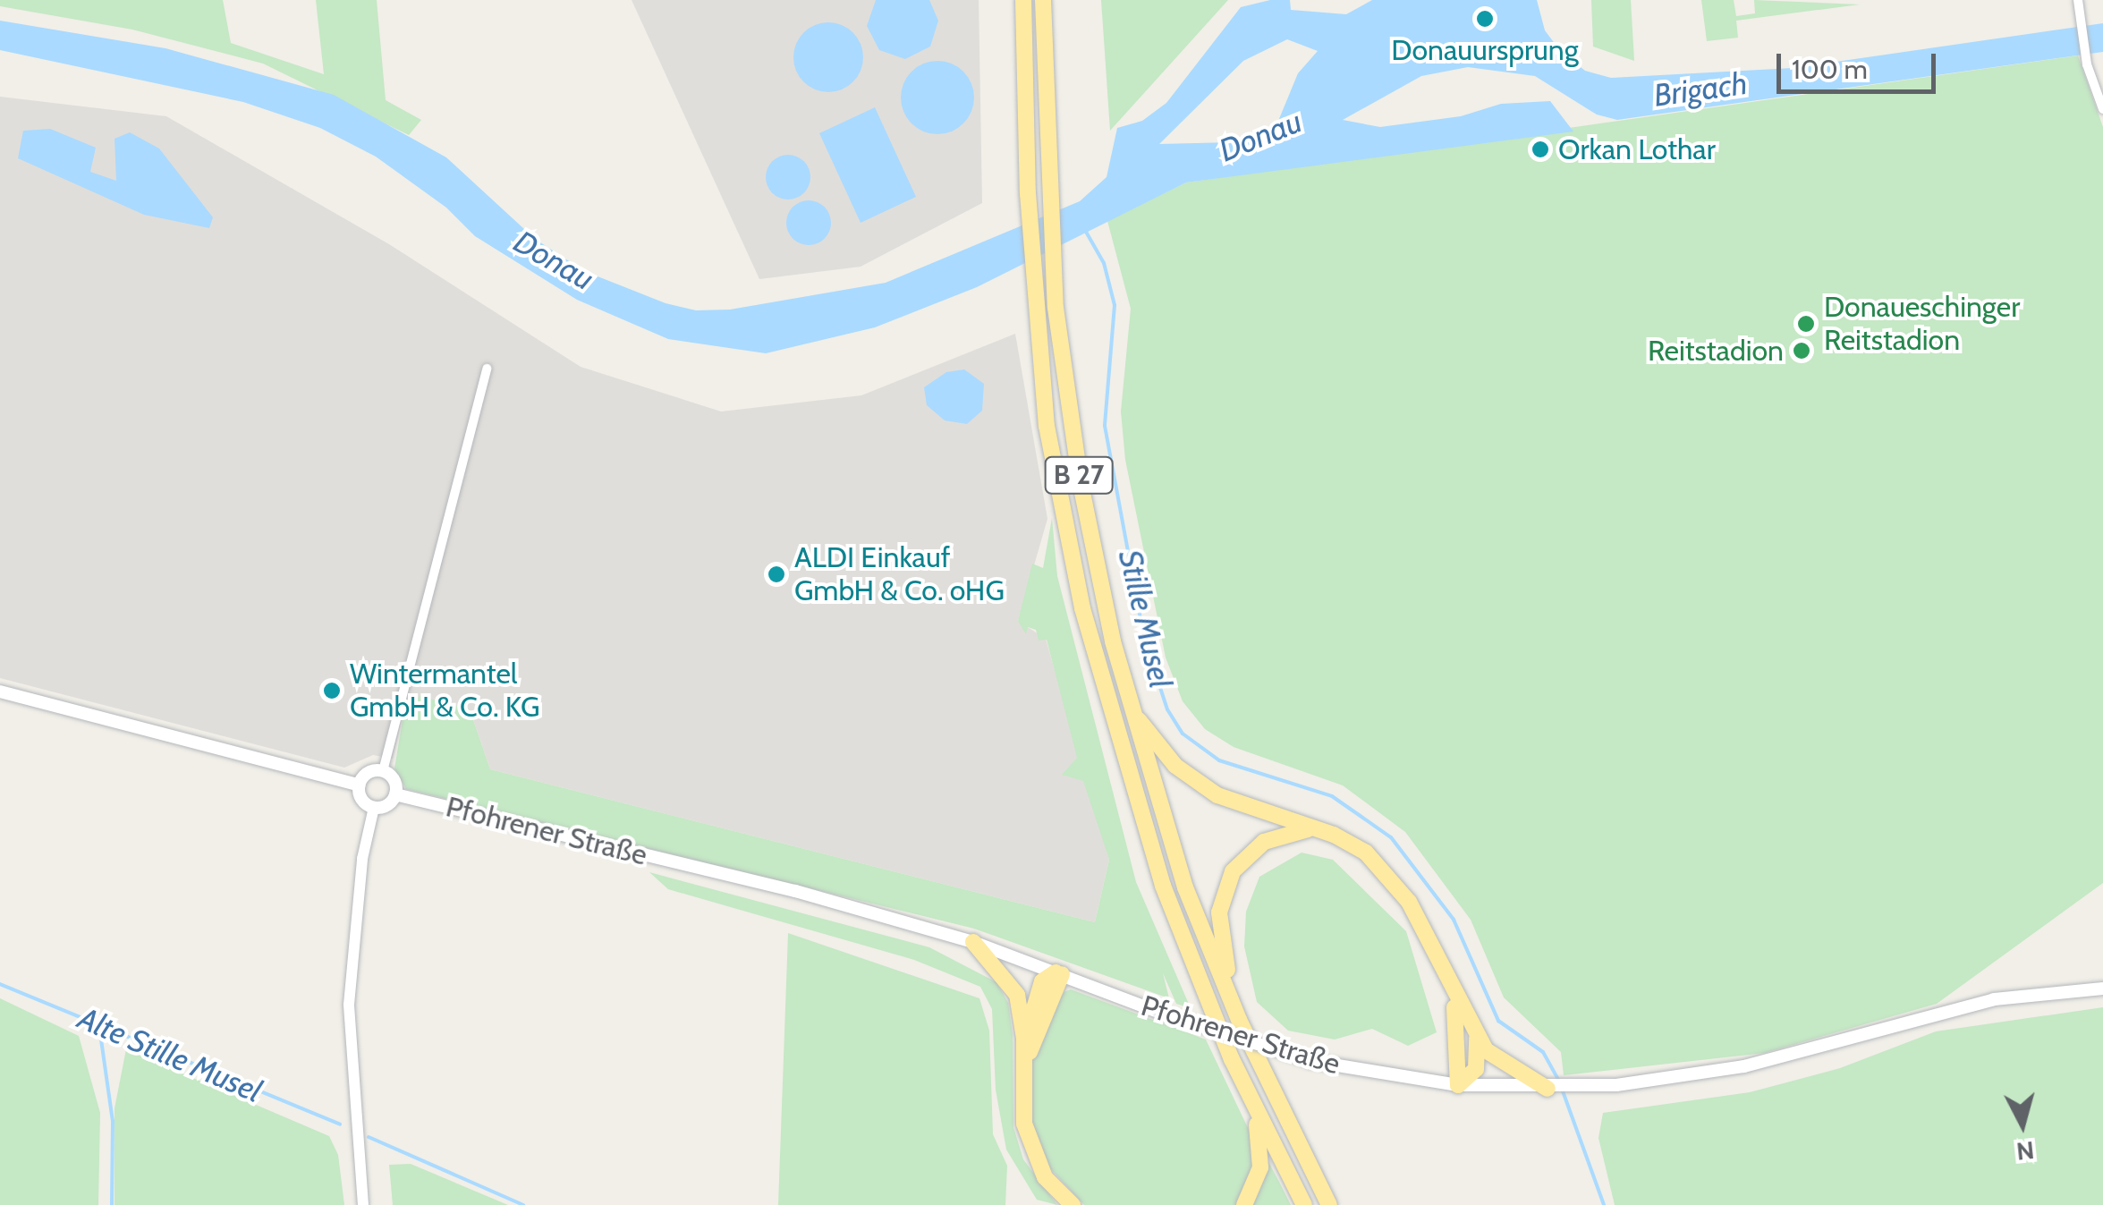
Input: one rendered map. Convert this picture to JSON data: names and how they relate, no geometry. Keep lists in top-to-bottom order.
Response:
{
  "streets": {
    "highway": ["B 27"],
    "main road": ["Pfohrener Straße"]
  },
  "water": [
    "Brigach",
    "Donau",
    "Stille Musel",
    "Alte Stille Musel"
  ],
  "places": [
    "Donauursprung",
    "Orkan Lothar",
    "Donaueschinger Reitstadion",
    "Reitstadion",
    "ALDI Einkauf GmbH & Co. oHG",
    "Wintermantel GmbH & Co. KG"
  ],
  "scale_bar": "100 m",
  "north": "bottom"
}
